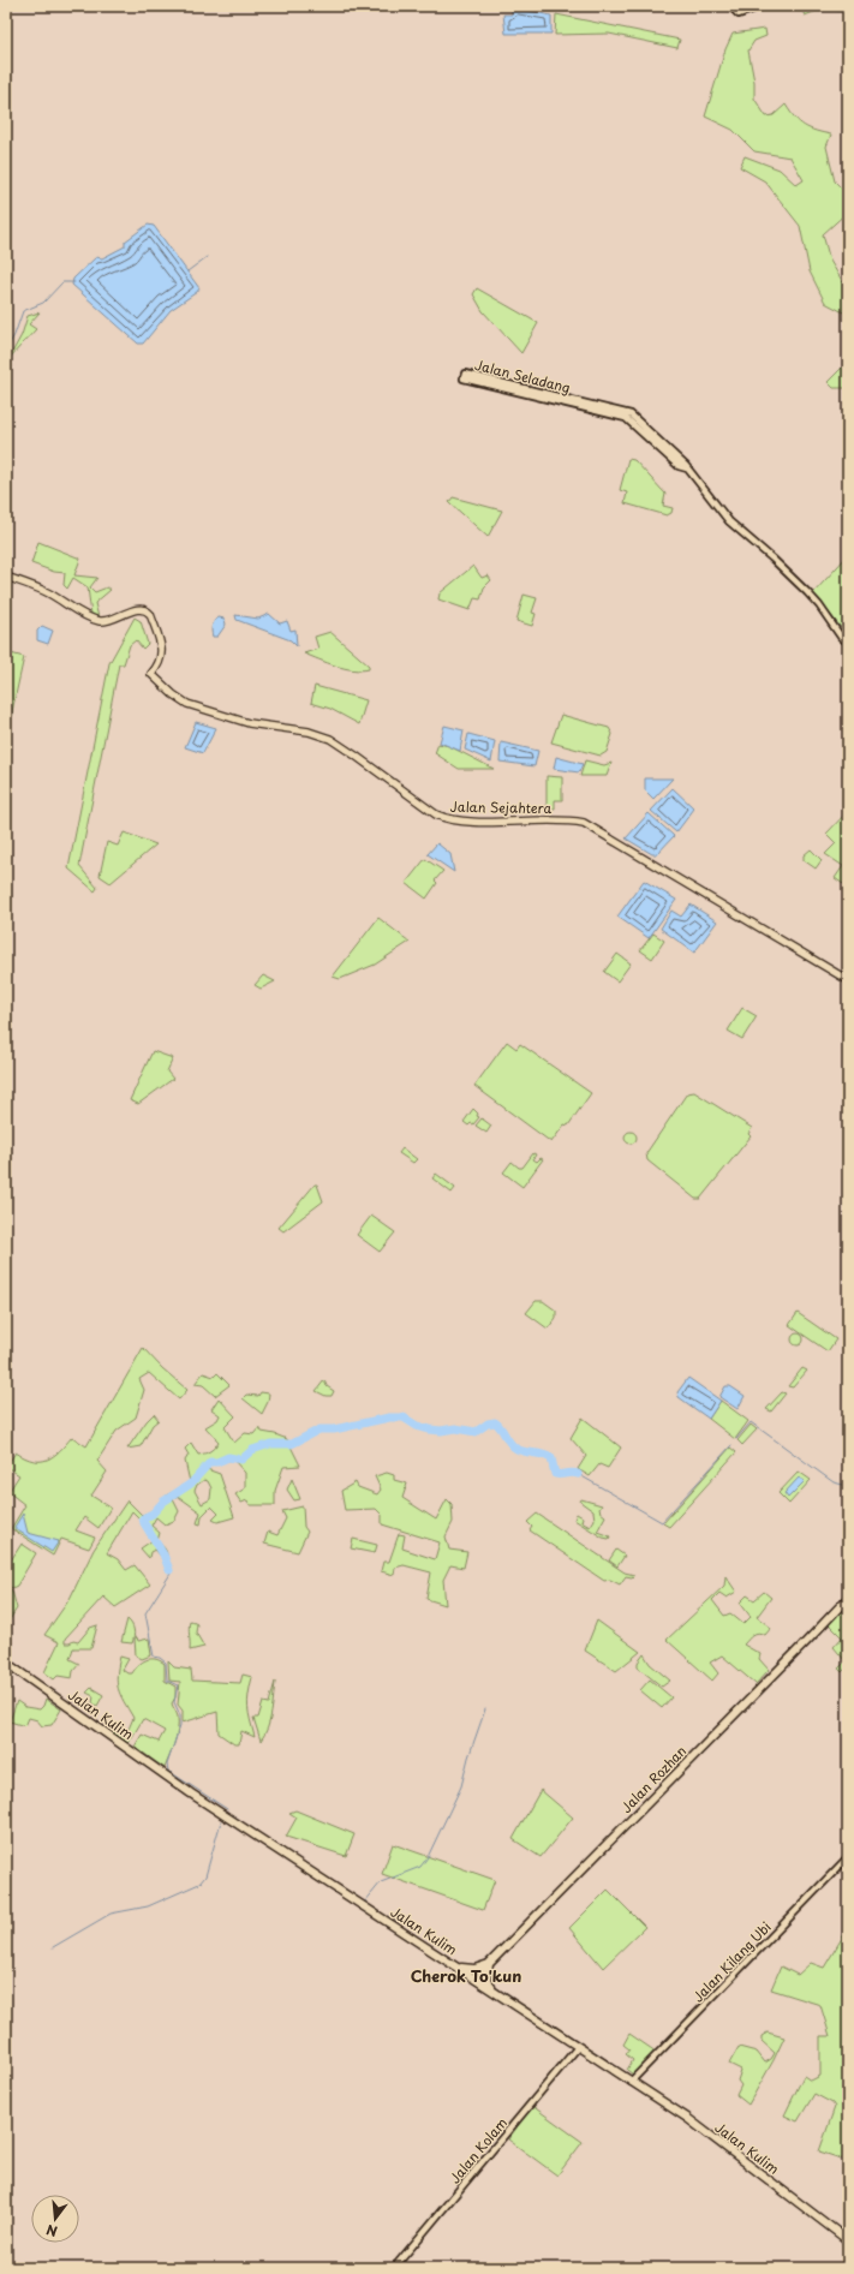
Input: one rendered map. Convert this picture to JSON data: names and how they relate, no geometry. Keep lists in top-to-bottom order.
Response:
{
  "streets": {
    "main road": ["Jalan Sejahtera", "Jalan Kulim", "Jalan Rozhan"],
    "street": ["Jalan Seladang", "Jalan Kilang Ubi", "Jalan Kolam"]
  },
  "crossings": [
    ["Jalan Kulim", "Jalan Rozhan"],
    ["Jalan Kulim", "Jalan Kilang Ubi"],
    ["Jalan Kulim", "Jalan Kolam"]
  ],
  "districts": ["Cherok To'kun"],
  "north": "bottom"
}
